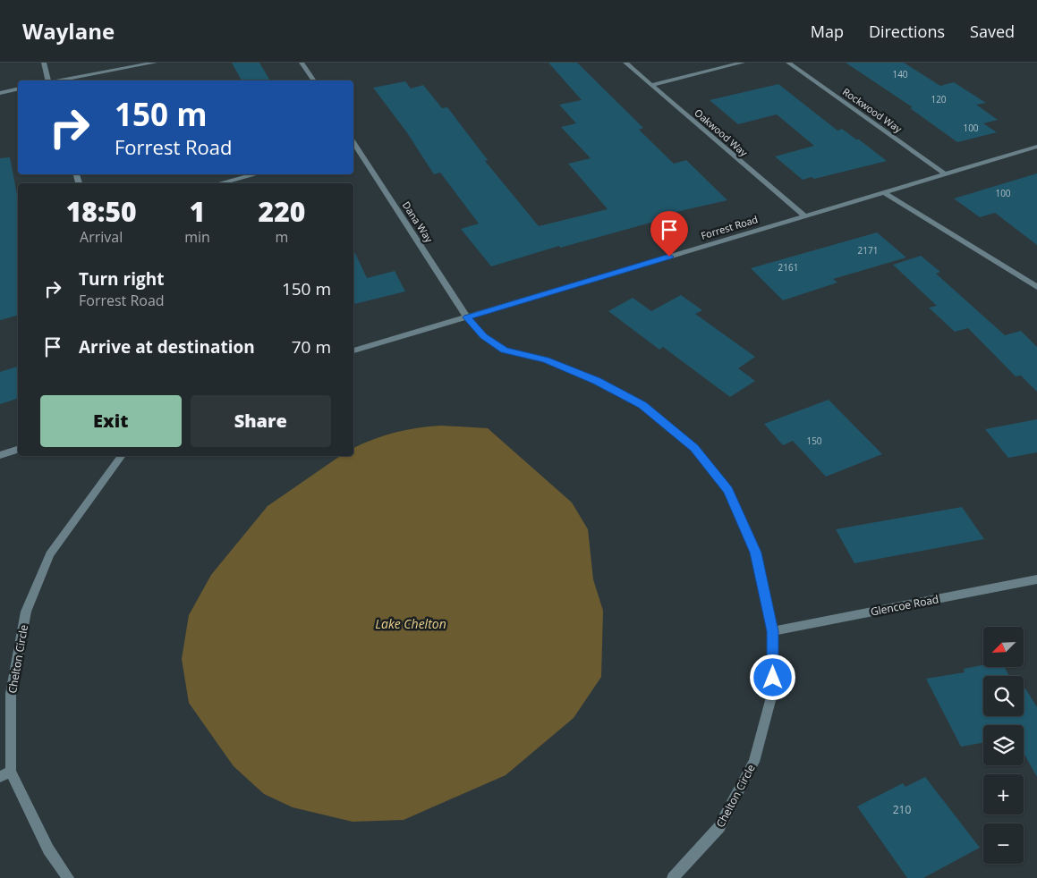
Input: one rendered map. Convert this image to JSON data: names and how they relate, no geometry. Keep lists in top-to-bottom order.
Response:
{
  "streets": {
    "street": [
      "Rockwood Way",
      "Oakwood Way",
      "Dana Way",
      "Forrest Road",
      "Glencoe Road",
      "Chelton Circle"
    ]
  },
  "crossings": [
    ["Rockwood Way", "Forrest Road"],
    ["Oakwood Way", "Forrest Road"],
    ["Dana Way", "Forrest Road"],
    ["Dana Way", "Chelton Circle"],
    ["Forrest Road", "Chelton Circle"],
    ["Glencoe Road", "Chelton Circle"]
  ],
  "water": ["Lake Chelton"],
  "house_numbers": [
    "140",
    "120",
    "100",
    "100",
    "2171",
    "2161",
    "150",
    "210"
  ],
  "north": "bottom left",
  "page": {
    "header": "Waylane",
    "nav": ["Map", "Directions", "Saved"],
    "turn": ["150 m", "Forrest Road"],
    "eta": [
      "18:50",
      "Arrival",
      "1",
      "min",
      "220",
      "m"
    ],
    "list": [
      {
        "name": "Turn right",
        "note": "Forrest Road",
        "value": "150 m"
      },
      {
        "name": "Arrive at destination",
        "value": "70 m"
      }
    ],
    "buttons": ["Exit", "Share"],
    "map_buttons": ["+", "−"]
  }
}
